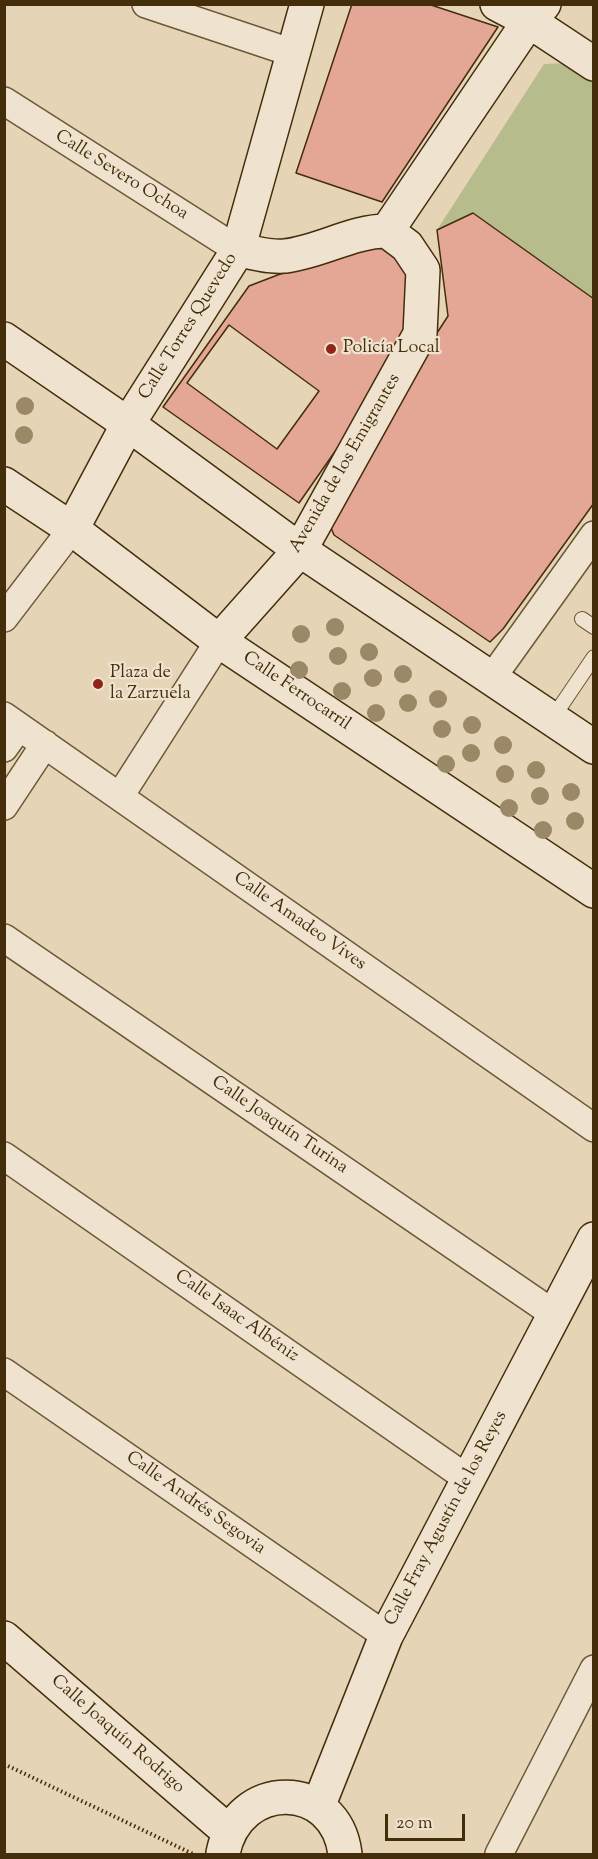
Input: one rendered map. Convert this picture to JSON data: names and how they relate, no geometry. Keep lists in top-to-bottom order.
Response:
{
  "streets": {
    "street": [
      "Calle Severo Ochoa",
      "Calle Torres Quevedo",
      "Avenida de los Emigrantes",
      "Calle Ferrocarril",
      "Calle Amadeo Vives",
      "Calle Joaquín Turina",
      "Calle Isaac Albéniz",
      "Calle Andrés Segovia",
      "Calle Fray Agustín de los Reyes",
      "Calle Joaquín Rodrigo"
    ]
  },
  "crossings": [
    ["Calle Severo Ochoa", "Calle Torres Quevedo"],
    ["Calle Torres Quevedo", "Calle Ferrocarril"],
    ["Avenida de los Emigrantes", "Calle Ferrocarril"],
    ["Calle Joaquín Turina", "Calle Fray Agustín de los Reyes"],
    ["Calle Isaac Albéniz", "Calle Fray Agustín de los Reyes"],
    ["Calle Andrés Segovia", "Calle Fray Agustín de los Reyes"]
  ],
  "places": ["Policía Local", "Plaza de la Zarzuela"],
  "scale_bar": "20 m"
}
